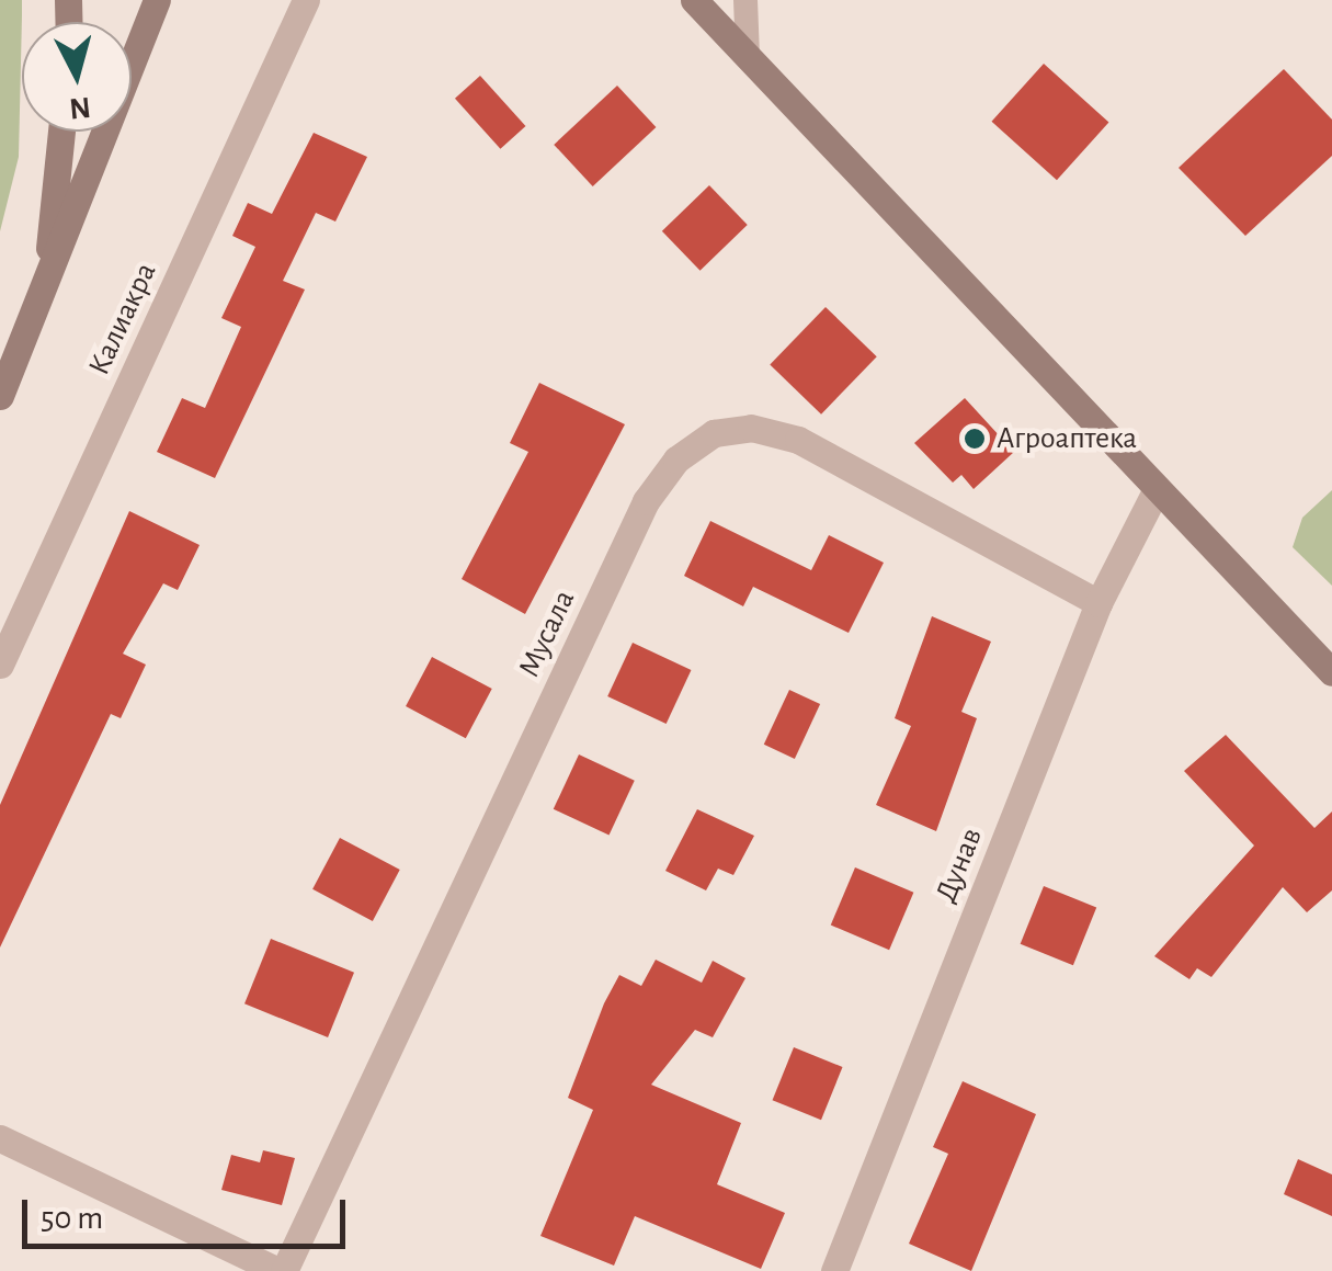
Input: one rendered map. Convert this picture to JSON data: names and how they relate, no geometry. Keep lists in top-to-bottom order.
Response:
{
  "streets": {
    "street": ["Калиакра", "Мусала", "Дунав"]
  },
  "crossings": [
    ["Мусала", "Дунав"]
  ],
  "places": ["Агроаптека"],
  "scale_bar": "50 m",
  "north": "bottom"
}
